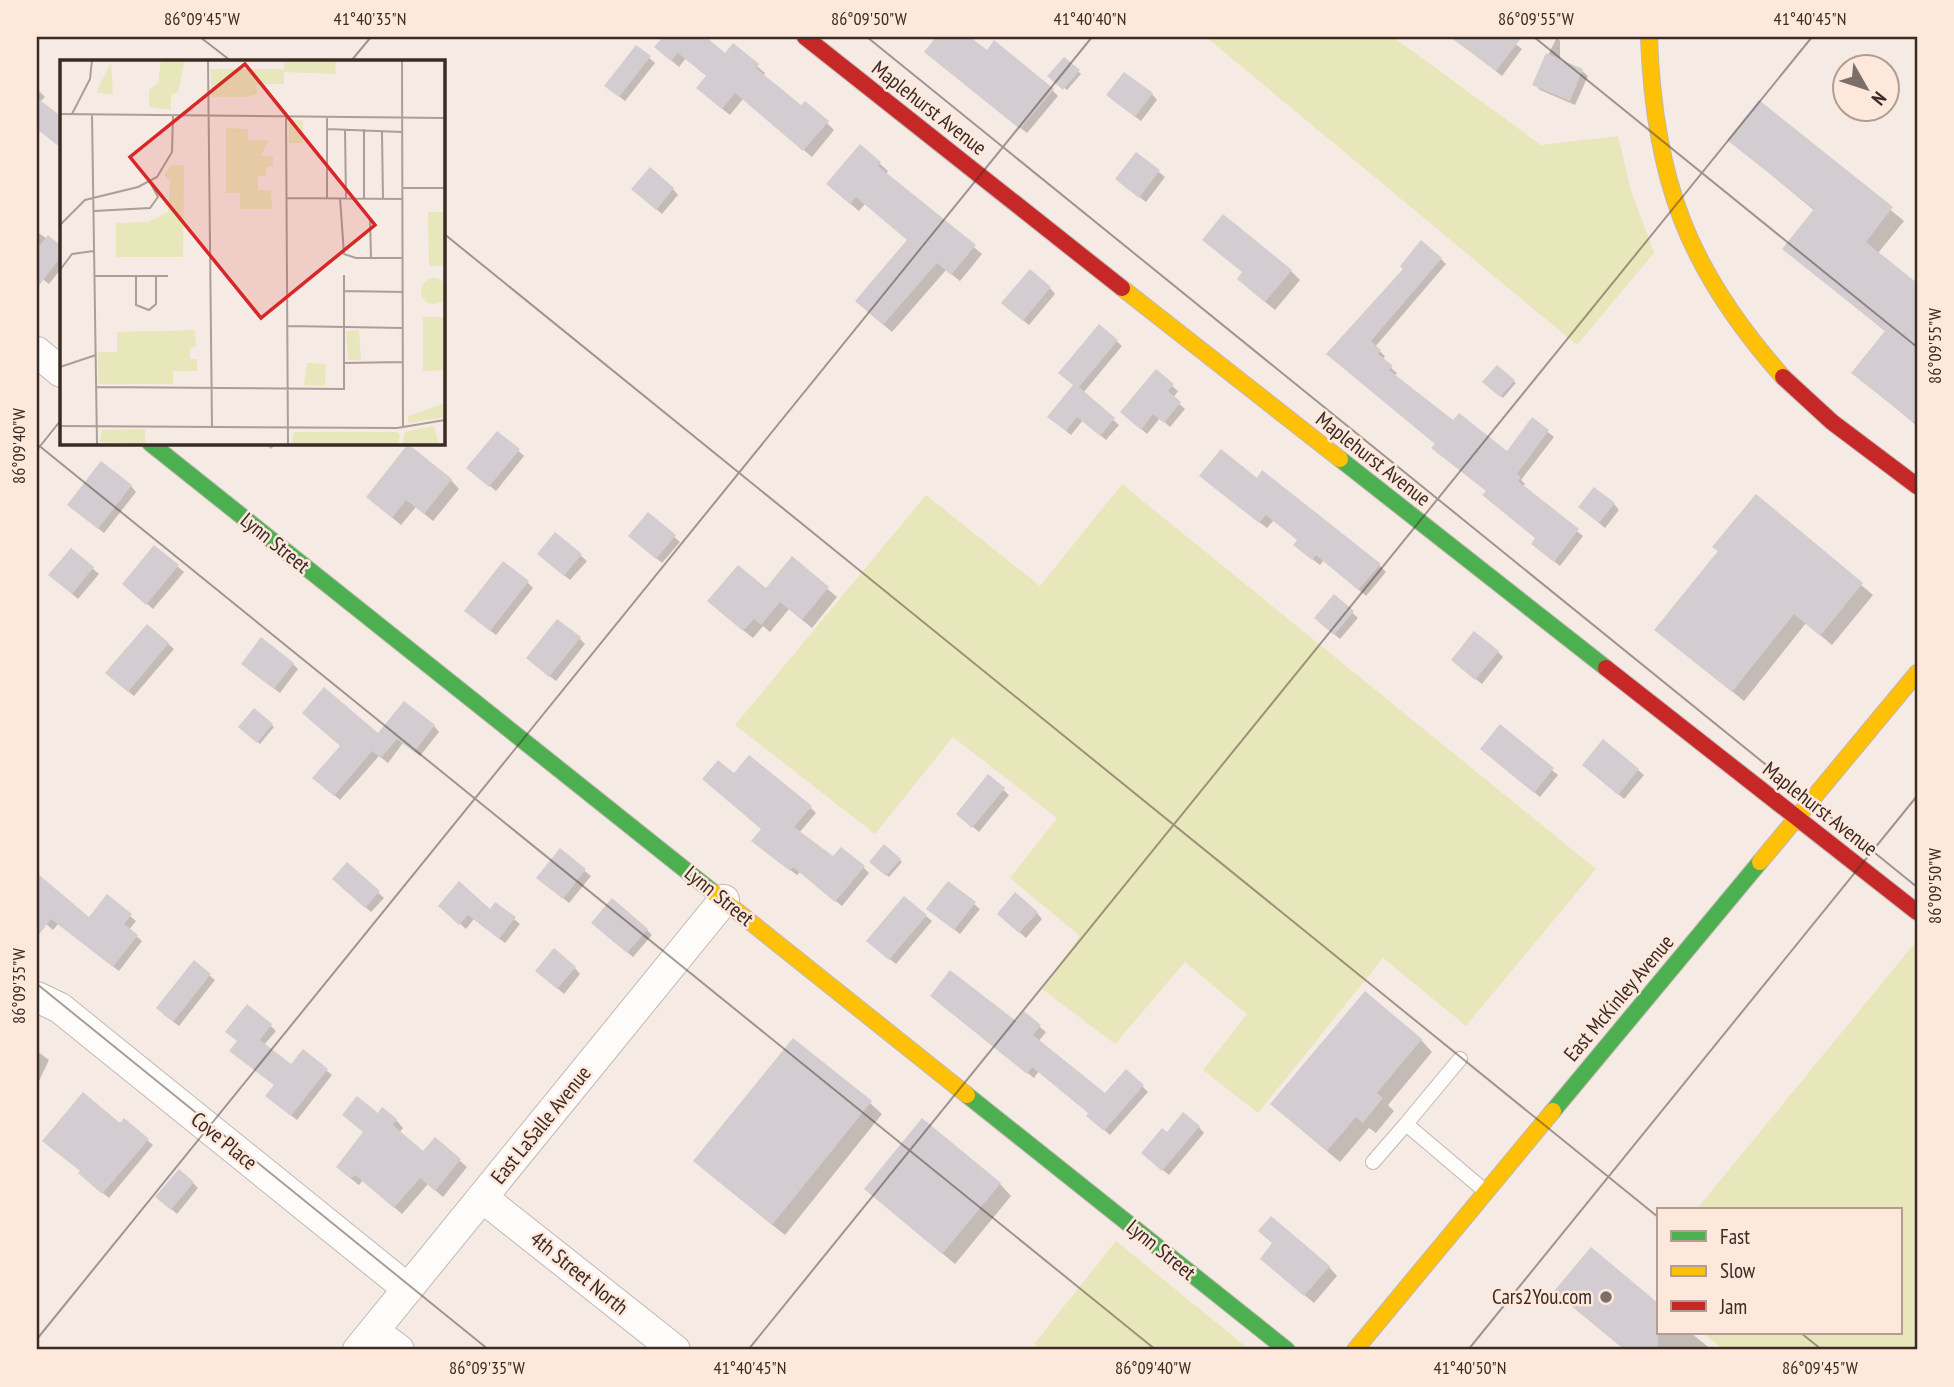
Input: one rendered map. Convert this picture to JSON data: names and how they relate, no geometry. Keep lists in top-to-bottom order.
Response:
{
  "streets": {
    "street": [
      "Maplehurst Avenue",
      "Lynn Street",
      "East McKinley Avenue",
      "East LaSalle Avenue",
      "Cove Place",
      "4th Street North"
    ]
  },
  "crossings": [
    ["Maplehurst Avenue", "East McKinley Avenue"],
    ["Lynn Street", "East LaSalle Avenue"],
    ["East LaSalle Avenue", "Cove Place"],
    ["East LaSalle Avenue", "4th Street North"]
  ],
  "places": ["Cars2You.com"],
  "legend": ["Fast", "Slow", "Jam"],
  "north": "bottom right",
  "coordinates": [
    "86°09'45\"W",
    "41°40'35\"N",
    "86°09'50\"W",
    "41°40'40\"N",
    "86°09'55\"W",
    "41°40'45\"N",
    "86°09'40\"W",
    "86°09'35\"W",
    "41°40'50\"N"
  ]
}
